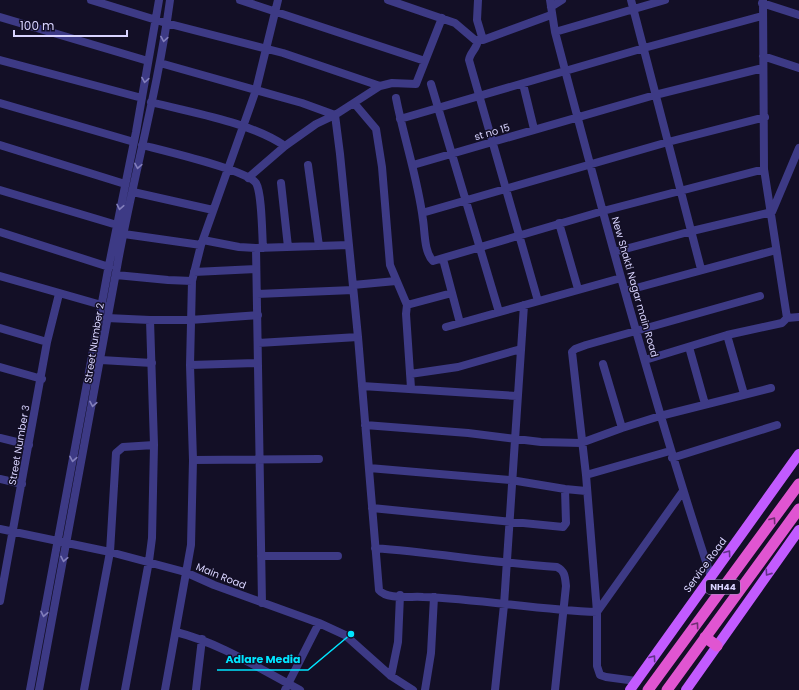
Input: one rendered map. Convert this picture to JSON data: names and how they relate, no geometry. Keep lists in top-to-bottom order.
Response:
{
  "streets": {
    "highway": ["NH44"],
    "main road": ["Service Road"],
    "street": [
      "st no 15",
      "New Shakti Nagar main Road",
      "Street Number 2",
      "Street Number 3",
      "Main Road"
    ]
  },
  "crossings": [
    ["st no 15", "New Shakti Nagar main Road"],
    ["New Shakti Nagar main Road", "Service Road"],
    ["Street Number 2", "Main Road"],
    ["Street Number 3", "Main Road"]
  ],
  "places": ["Adlare Media"],
  "scale_bar": "100 m"
}
